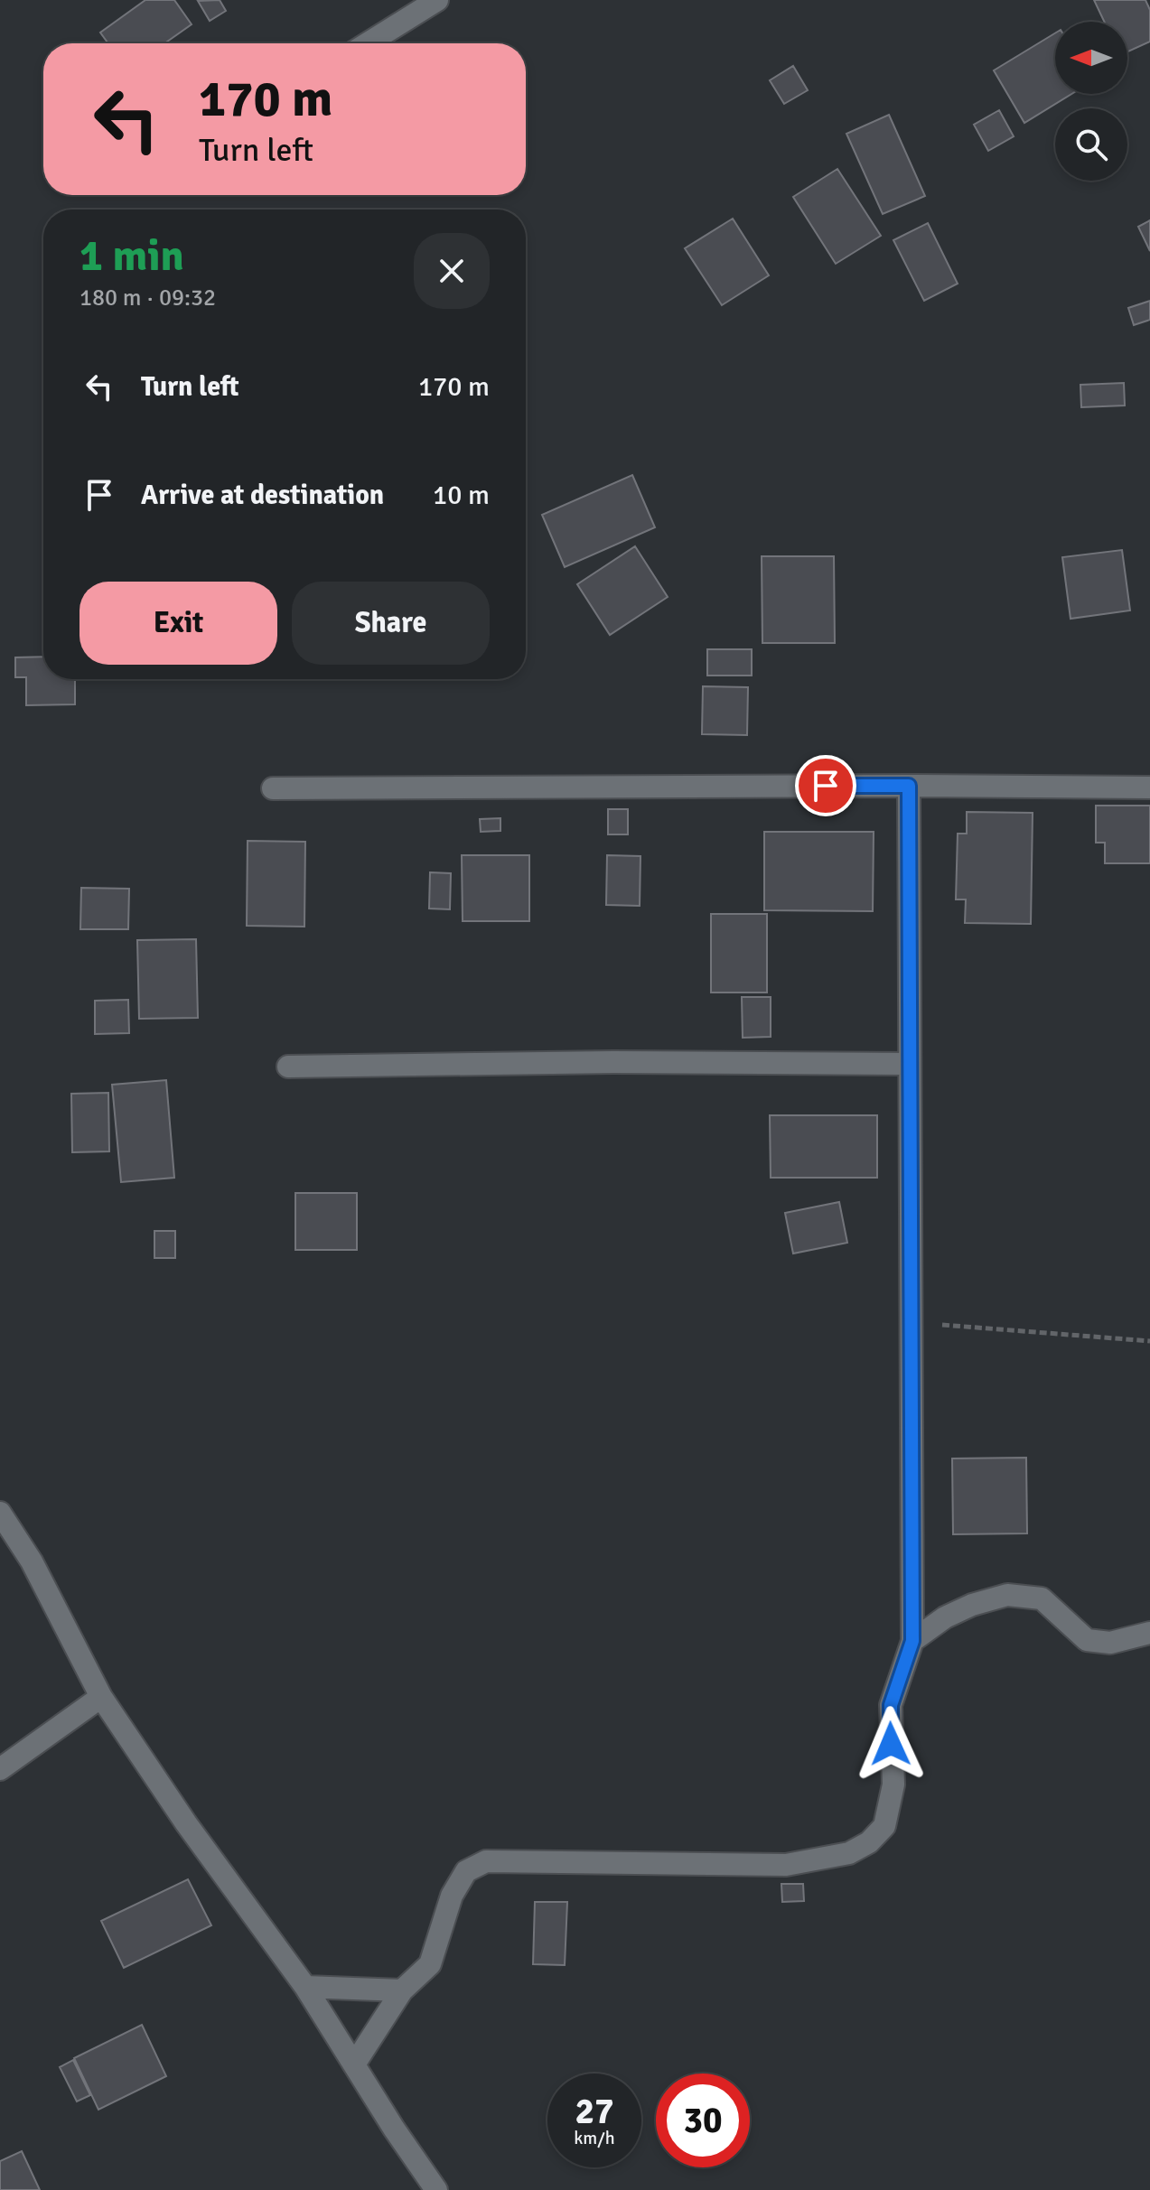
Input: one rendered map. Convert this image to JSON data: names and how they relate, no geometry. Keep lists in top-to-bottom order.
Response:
{
  "north": "left",
  "page": {
    "turn": ["170 m", "Turn left"],
    "heading": ["1 min", "180 m · 09:32"],
    "list": [
      {
        "name": "Turn left",
        "value": "170 m"
      },
      {
        "name": "Arrive at destination",
        "value": "10 m"
      }
    ],
    "buttons": ["Exit", "Share"],
    "speed": "27 km/h",
    "limit": "30"
  }
}
